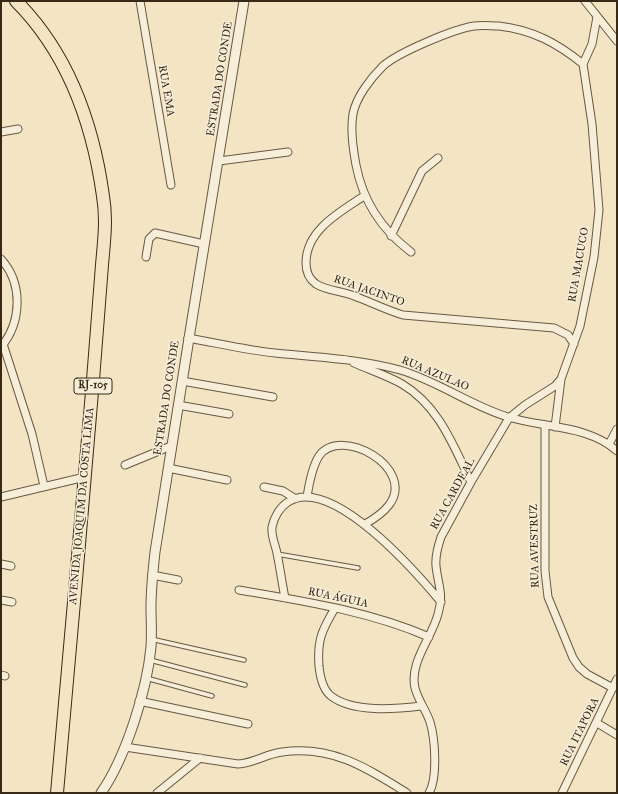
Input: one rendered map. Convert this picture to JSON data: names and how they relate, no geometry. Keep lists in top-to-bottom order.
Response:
{
  "streets": {
    "main road": ["RJ-105", "AVENIDA JOAQUIM DA COSTA LIMA"],
    "street": [
      "ESTRADA DO CONDE",
      "RUA EMA",
      "RUA MACUCO",
      "RUA JACINTO",
      "RUA AZULAO",
      "RUA CARDEAL",
      "RUA AVESTRUZ",
      "RUA ÁGUIA",
      "RUA ITAPORA"
    ]
  },
  "crossings": [
    ["ESTRADA DO CONDE", "RUA AZULAO"],
    ["RUA MACUCO", "RUA JACINTO"],
    ["RUA MACUCO", "RUA AZULAO"],
    ["RUA MACUCO", "RUA CARDEAL"],
    ["RUA AZULAO", "RUA CARDEAL"],
    ["RUA AZULAO", "RUA AVESTRUZ"],
    ["RUA CARDEAL", "RUA ÁGUIA"],
    ["RUA AVESTRUZ", "RUA ITAPORA"]
  ]
}
